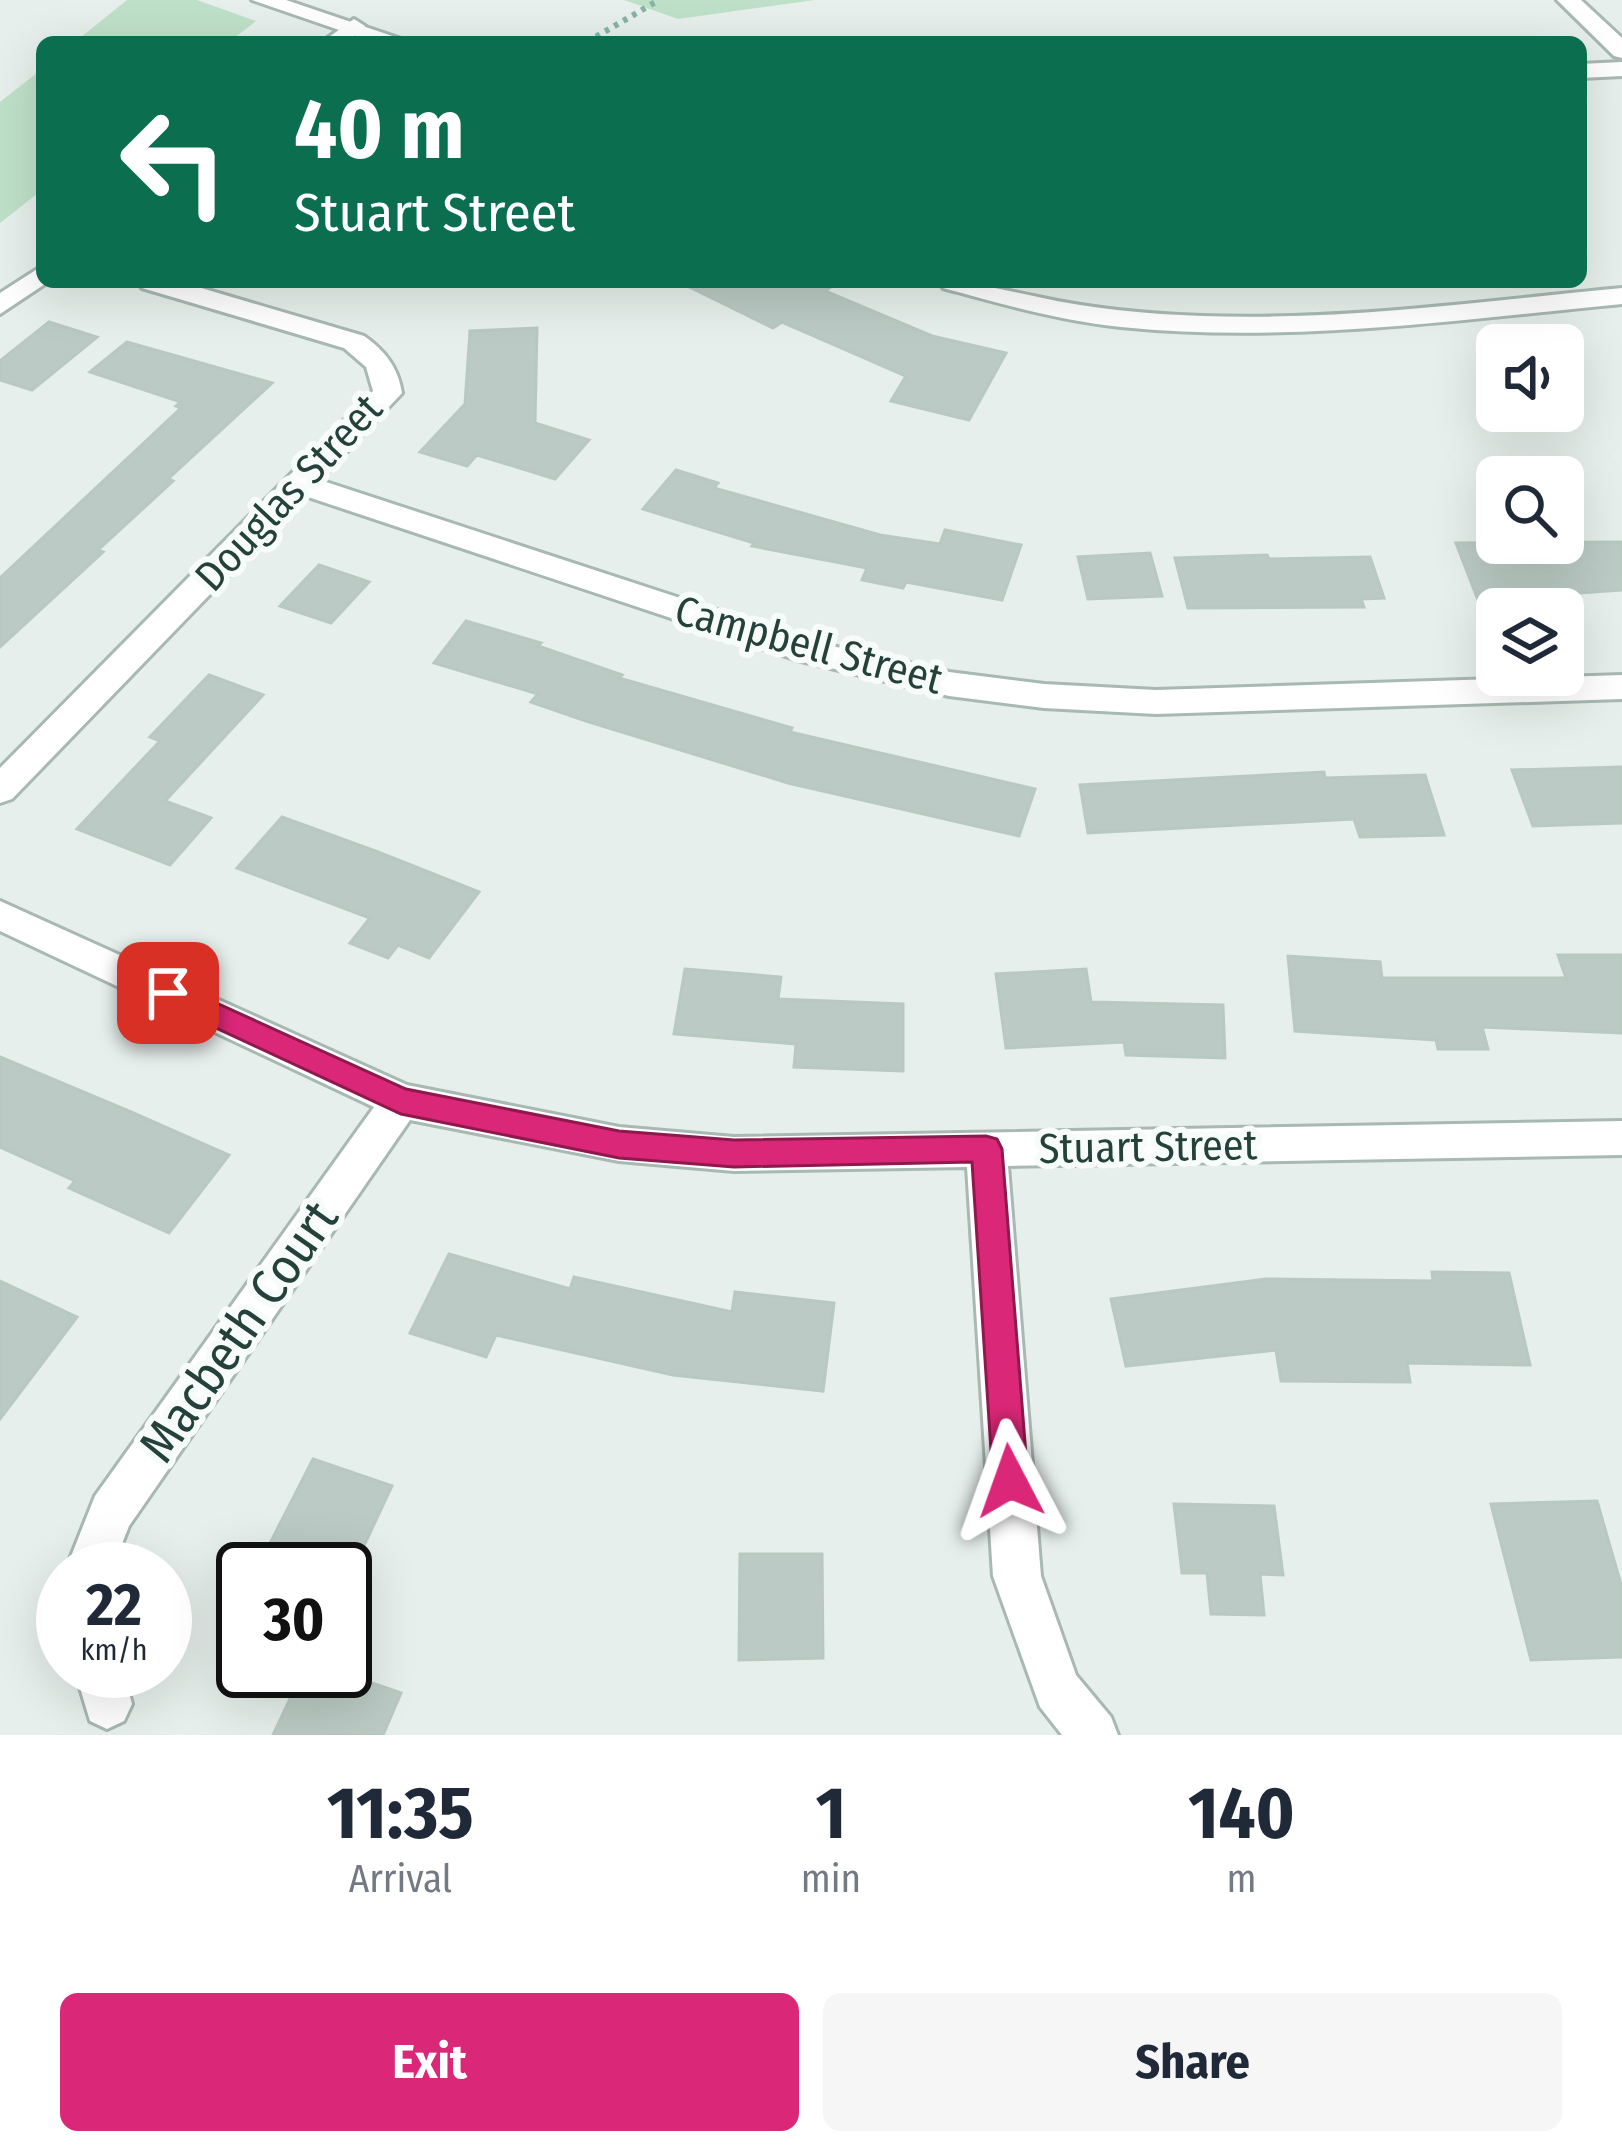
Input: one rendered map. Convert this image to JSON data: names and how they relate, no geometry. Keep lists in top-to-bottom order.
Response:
{
  "streets": {
    "street": [
      "Douglas Street",
      "Campbell Street",
      "Stuart Street",
      "Macbeth Court"
    ]
  },
  "crossings": [
    ["Douglas Street", "Campbell Street"],
    ["Stuart Street", "Macbeth Court"]
  ],
  "page": {
    "turn": ["40 m", "Stuart Street"],
    "speed": "22 km/h",
    "limit": "30",
    "eta": [
      "11:35",
      "Arrival",
      "1",
      "min",
      "140",
      "m"
    ],
    "buttons": ["Exit", "Share"]
  }
}
